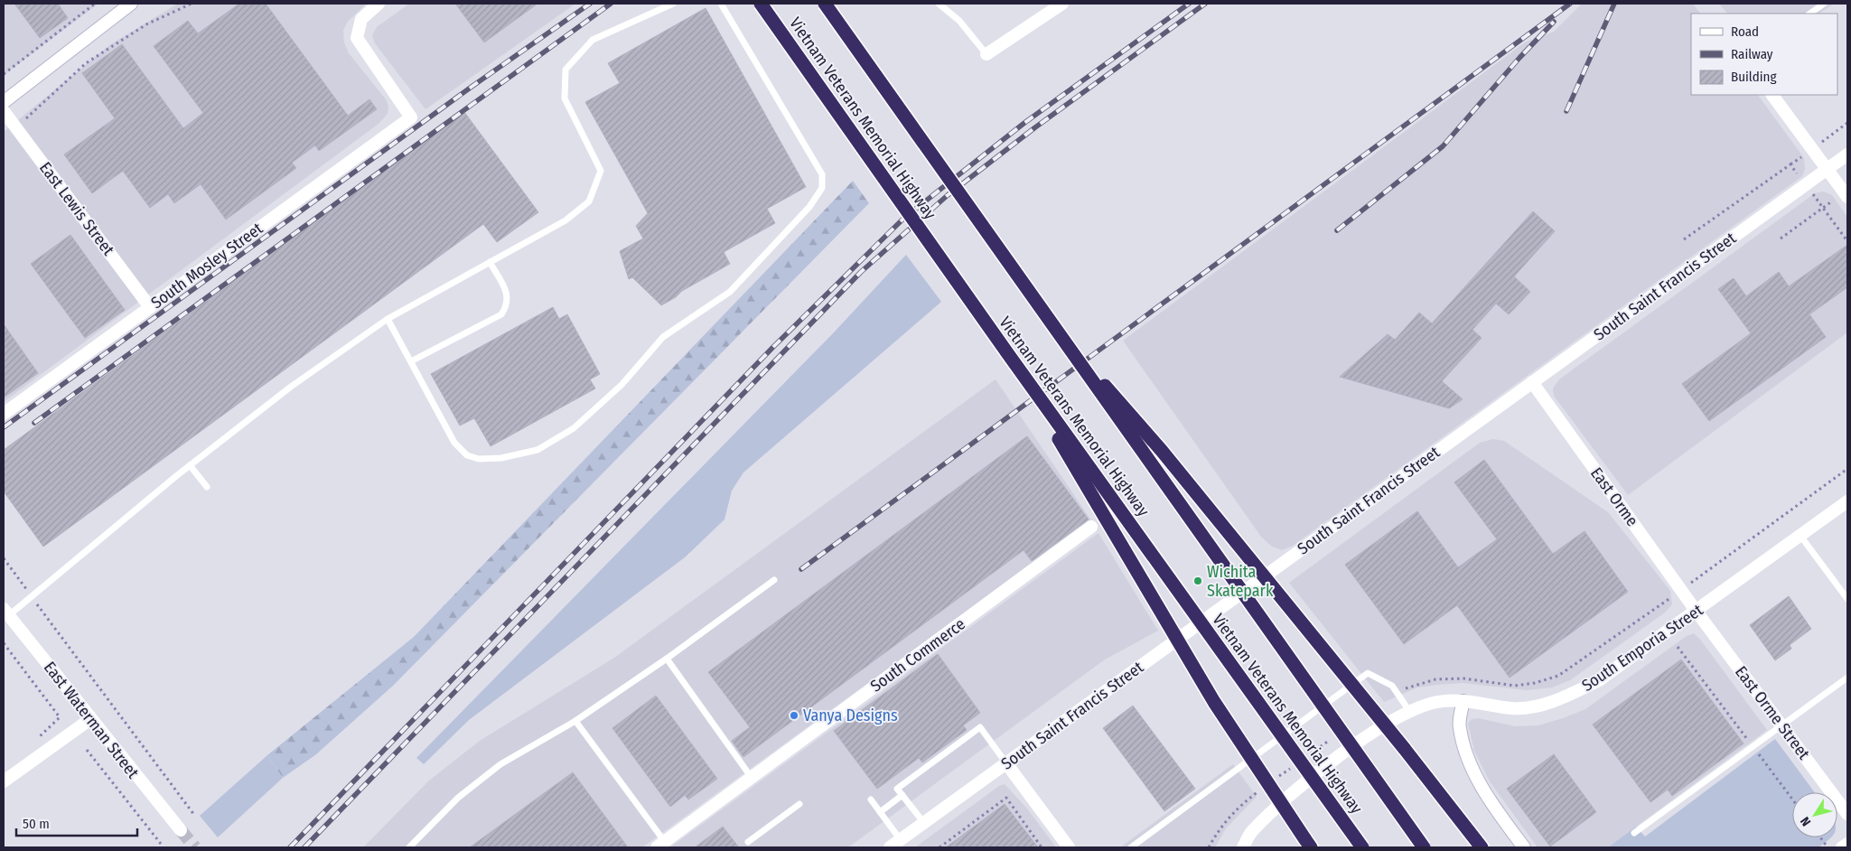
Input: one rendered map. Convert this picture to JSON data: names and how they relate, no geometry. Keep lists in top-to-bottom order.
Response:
{
  "streets": {
    "highway": ["Vietnam Veterans Memorial Highway"],
    "street": [
      "East Lewis Street",
      "South Mosley Street",
      "South Saint Francis Street",
      "East Orme",
      "South Emporia Street",
      "South Commerce",
      "East Orme Street",
      "East Waterman Street"
    ]
  },
  "crossings": [
    ["East Lewis Street", "South Mosley Street"],
    ["South Saint Francis Street", "East Orme"],
    ["East Orme", "South Emporia Street"],
    ["East Orme", "East Orme Street"],
    ["South Emporia Street", "East Orme Street"]
  ],
  "places": ["Wichita Skatepark", "Vanya Designs"],
  "legend": ["Road", "Railway", "Building"],
  "scale_bar": "50 m",
  "north": "bottom left"
}
